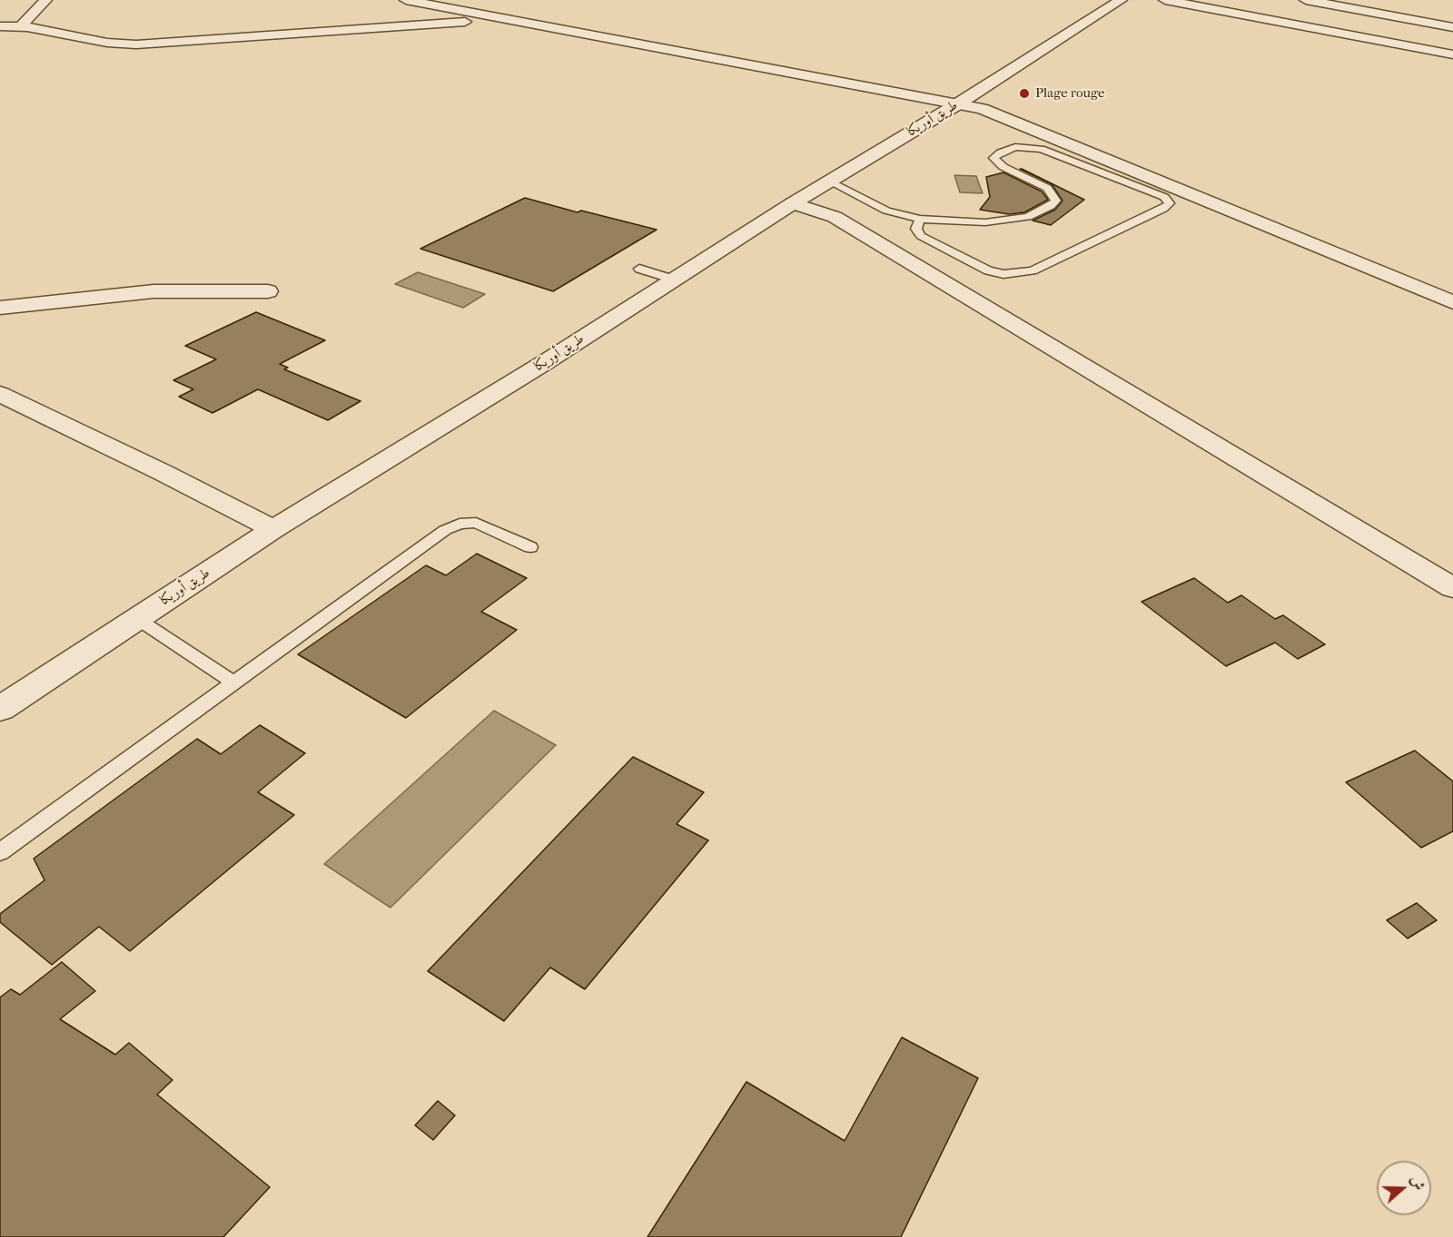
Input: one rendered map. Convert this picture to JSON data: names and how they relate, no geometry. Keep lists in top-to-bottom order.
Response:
{
  "streets": {
    "street": ["طريق أوريكا"]
  },
  "places": ["Plage rouge"],
  "north": "right"
}
